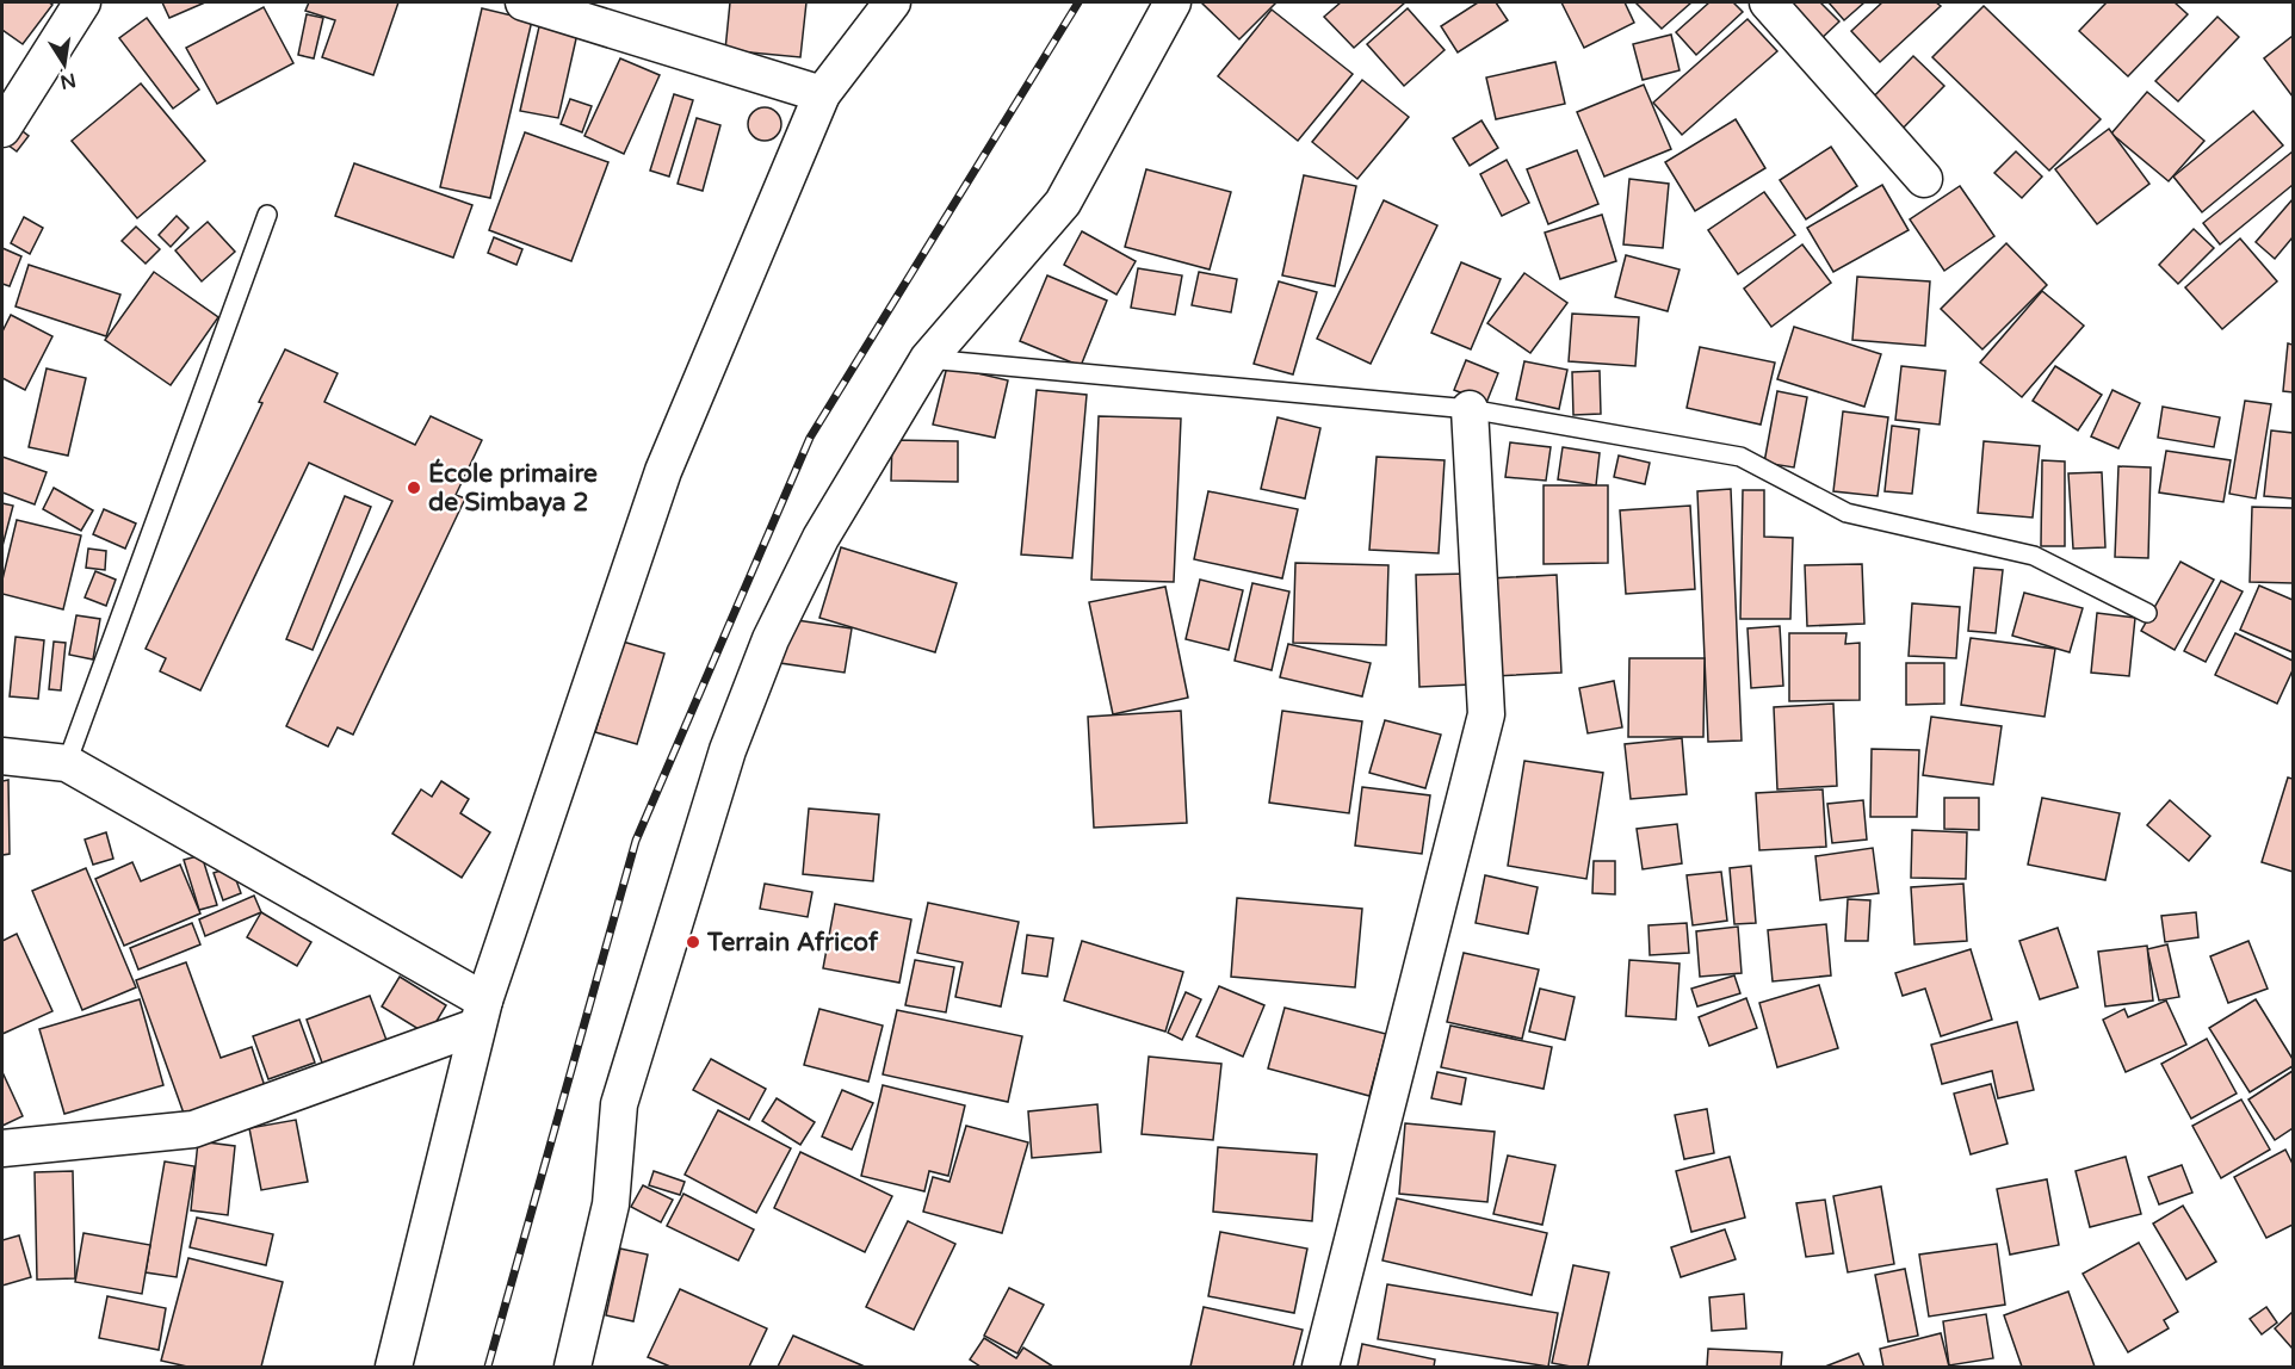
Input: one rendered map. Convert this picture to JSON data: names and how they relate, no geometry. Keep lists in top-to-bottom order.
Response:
{
  "places": ["École primaire de Simbaya 2", "Terrain Africof"],
  "north": "bottom"
}
